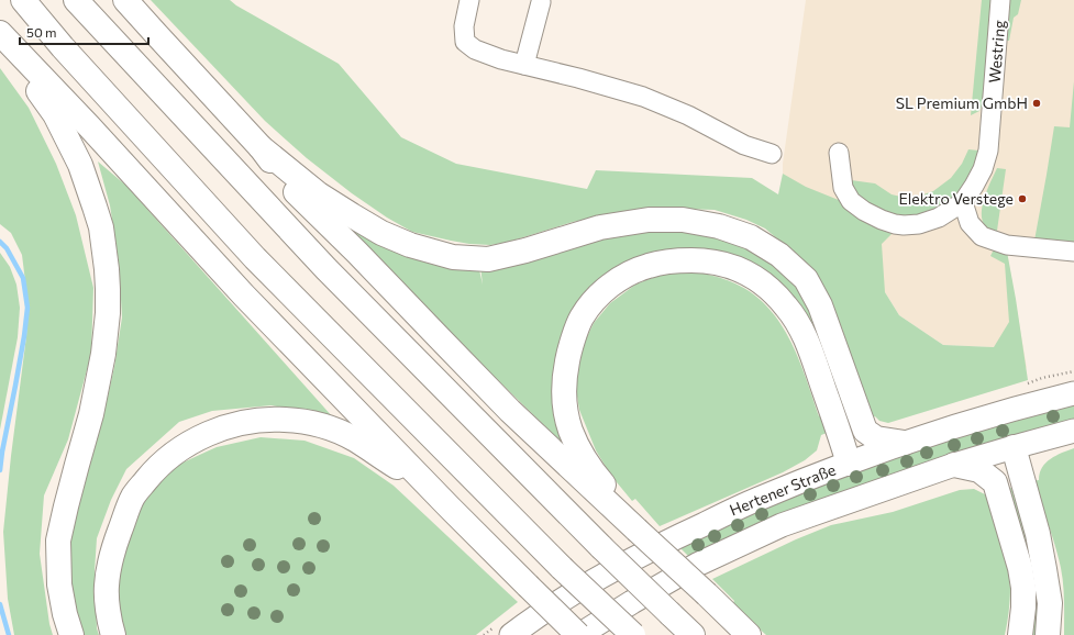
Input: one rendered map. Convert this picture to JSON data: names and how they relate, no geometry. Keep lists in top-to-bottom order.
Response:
{
  "streets": {
    "main road": ["Hertener Straße"],
    "street": ["Westring"]
  },
  "places": ["SL Premium GmbH", "Elektro Verstege"],
  "scale_bar": "50 m"
}
